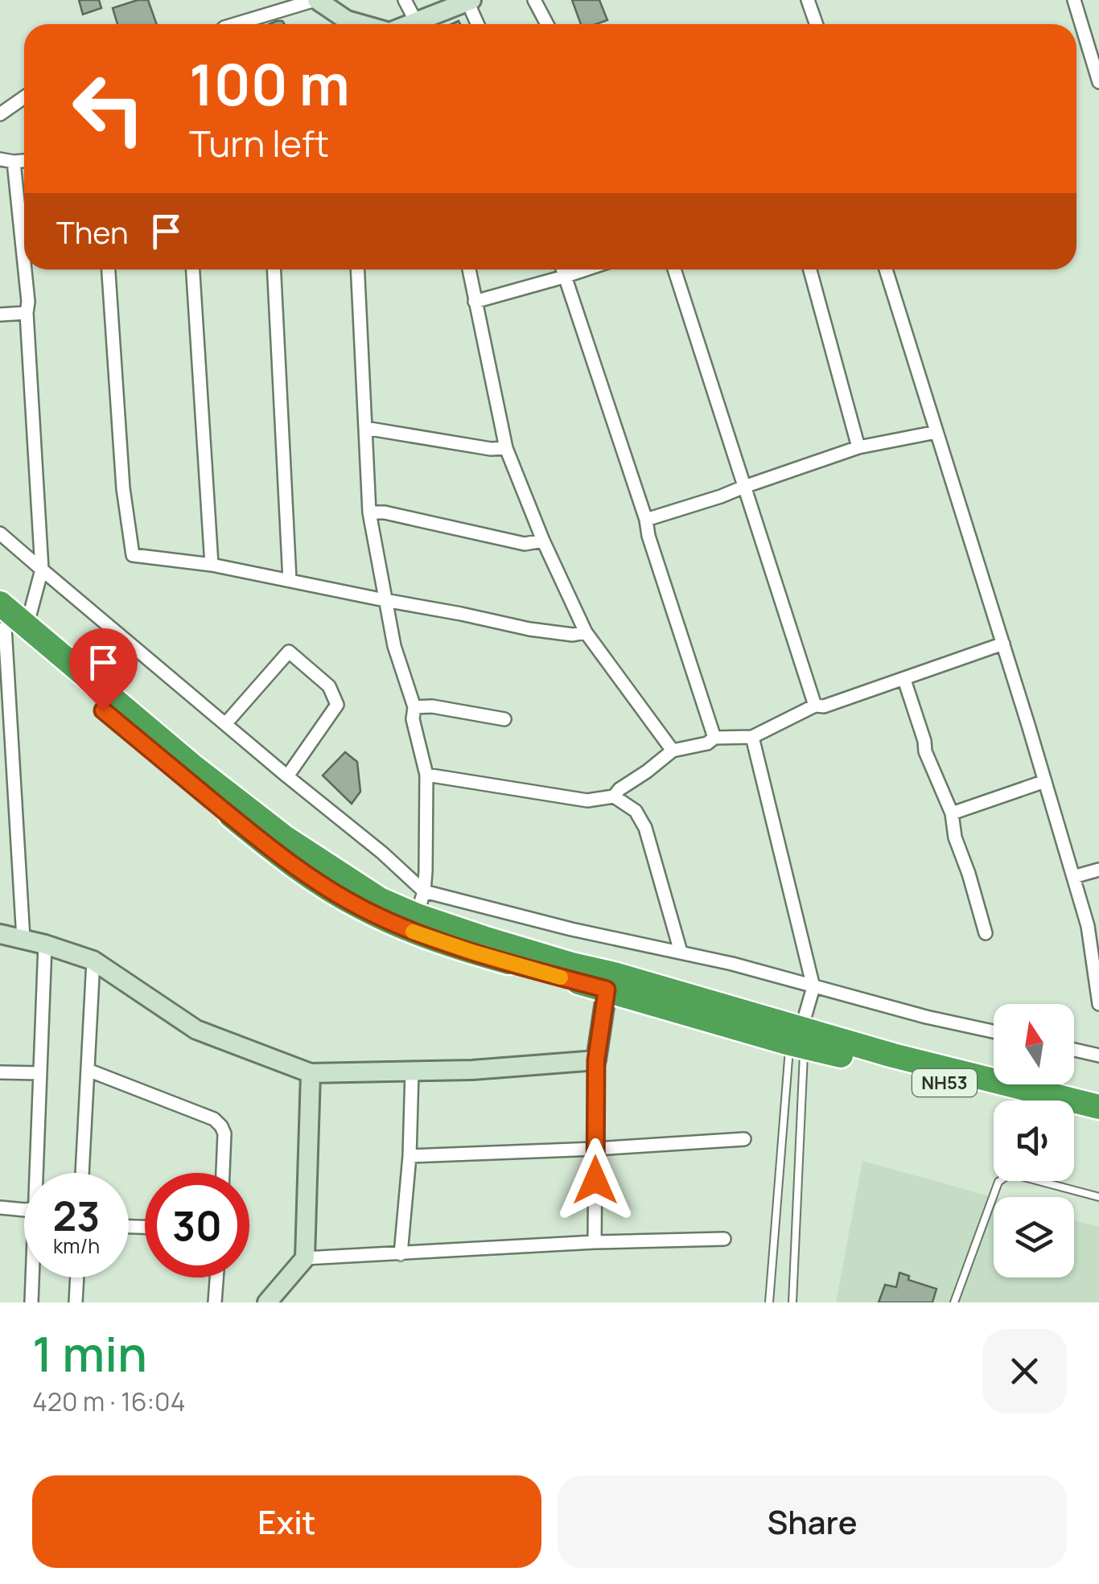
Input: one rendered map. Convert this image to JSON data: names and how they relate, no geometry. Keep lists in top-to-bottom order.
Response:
{
  "streets": {
    "highway": ["NH53"]
  },
  "north": "top",
  "page": {
    "turn": ["100 m", "Turn left"],
    "then": "Then",
    "speed": "23 km/h",
    "limit": "30",
    "heading": ["1 min", "420 m · 16:04"],
    "buttons": ["Exit", "Share"]
  }
}
